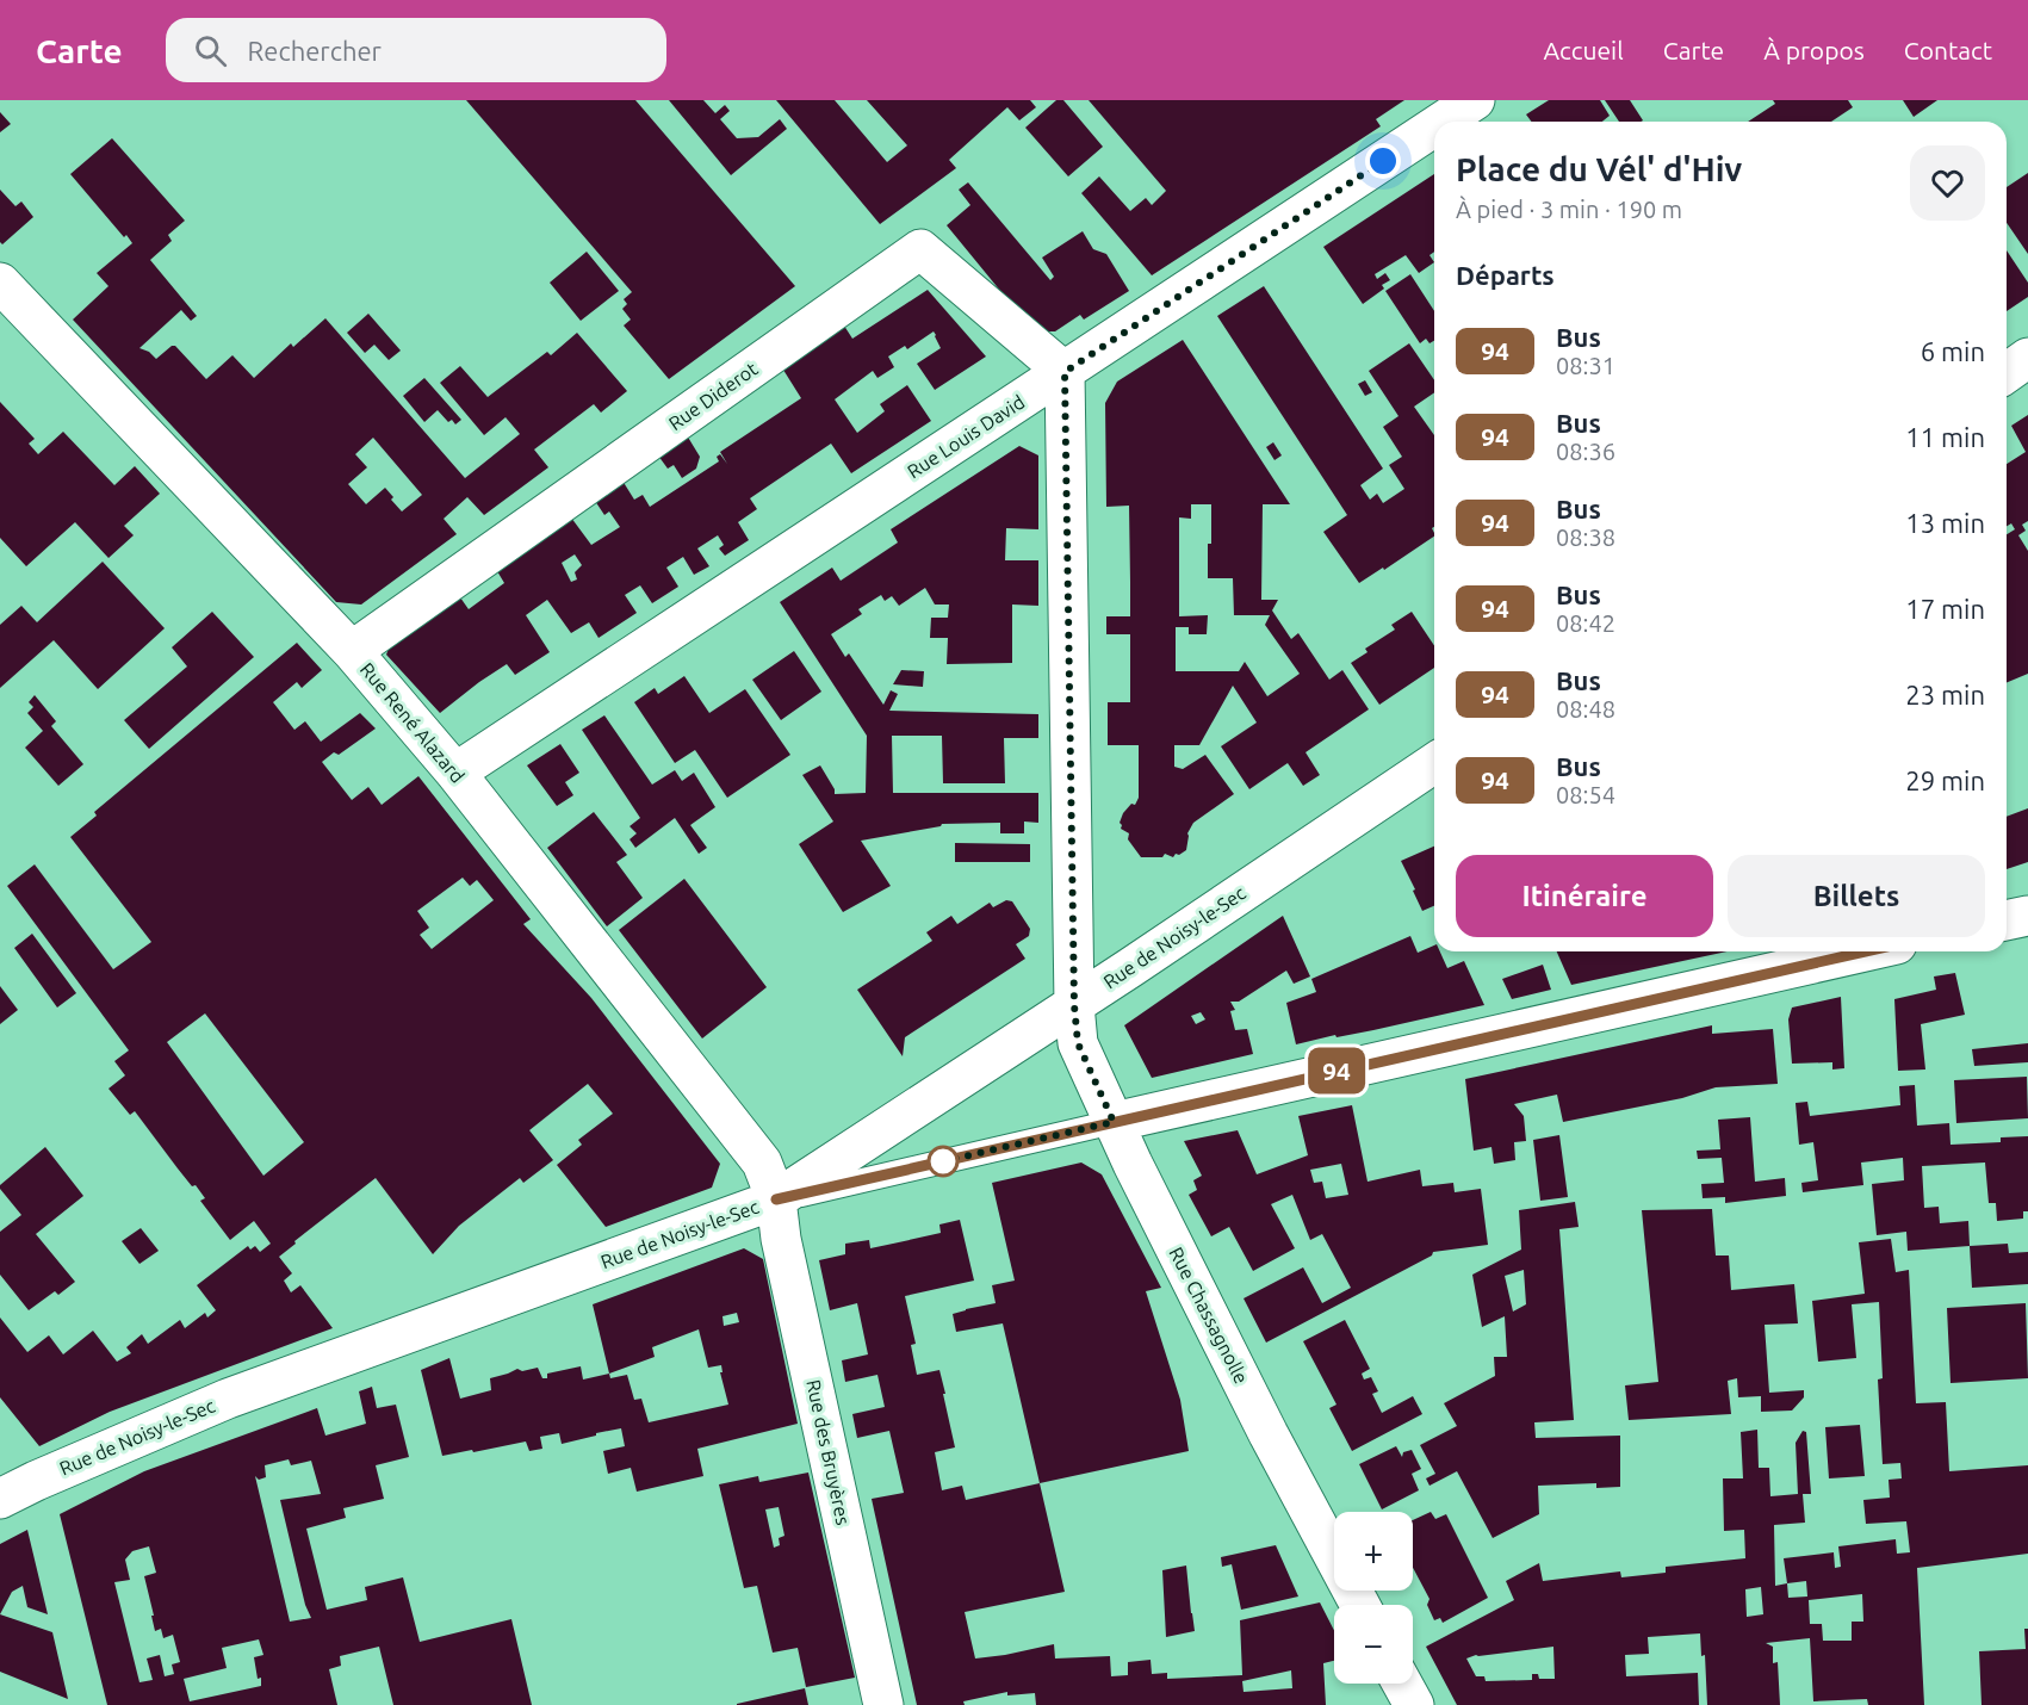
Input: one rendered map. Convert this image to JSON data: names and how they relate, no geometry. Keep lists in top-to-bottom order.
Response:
{
  "streets": {
    "street": [
      "Rue Diderot",
      "Rue Louis David",
      "Rue René Alazard",
      "Rue de Noisy-le-Sec",
      "Rue Chassagnolle",
      "Rue des Bruyères"
    ]
  },
  "crossings": [
    ["Rue Diderot", "Rue Louis David"],
    ["Rue Diderot", "Rue René Alazard"],
    ["Rue Diderot", "Rue Chassagnolle"],
    ["Rue Louis David", "Rue René Alazard"],
    ["Rue Louis David", "Rue Chassagnolle"],
    ["Rue René Alazard", "Rue de Noisy-le-Sec"],
    ["Rue René Alazard", "Rue des Bruyères"],
    ["Rue de Noisy-le-Sec", "Rue Chassagnolle"],
    ["Rue de Noisy-le-Sec", "Rue des Bruyères"]
  ],
  "lines": ["bus line 94"],
  "page": {
    "header": "Carte",
    "search": "Rechercher",
    "nav": [
      "Accueil",
      "Carte",
      "À propos",
      "Contact"
    ],
    "on_map": "94",
    "heading": [
      ["Place du Vél' d'Hiv", "À pied · 3 min · 190 m"],
      "Départs"
    ],
    "list": [
      {
        "mark": "94",
        "name": "Bus",
        "note": "08:31",
        "value": "6 min"
      },
      {
        "mark": "94",
        "name": "Bus",
        "note": "08:36",
        "value": "11 min"
      },
      {
        "mark": "94",
        "name": "Bus",
        "note": "08:38",
        "value": "13 min"
      },
      {
        "mark": "94",
        "name": "Bus",
        "note": "08:42",
        "value": "17 min"
      },
      {
        "mark": "94",
        "name": "Bus",
        "note": "08:48",
        "value": "23 min"
      },
      {
        "mark": "94",
        "name": "Bus",
        "note": "08:54",
        "value": "29 min"
      }
    ],
    "buttons": ["Itinéraire", "Billets"],
    "map_buttons": ["+", "−"]
  }
}
